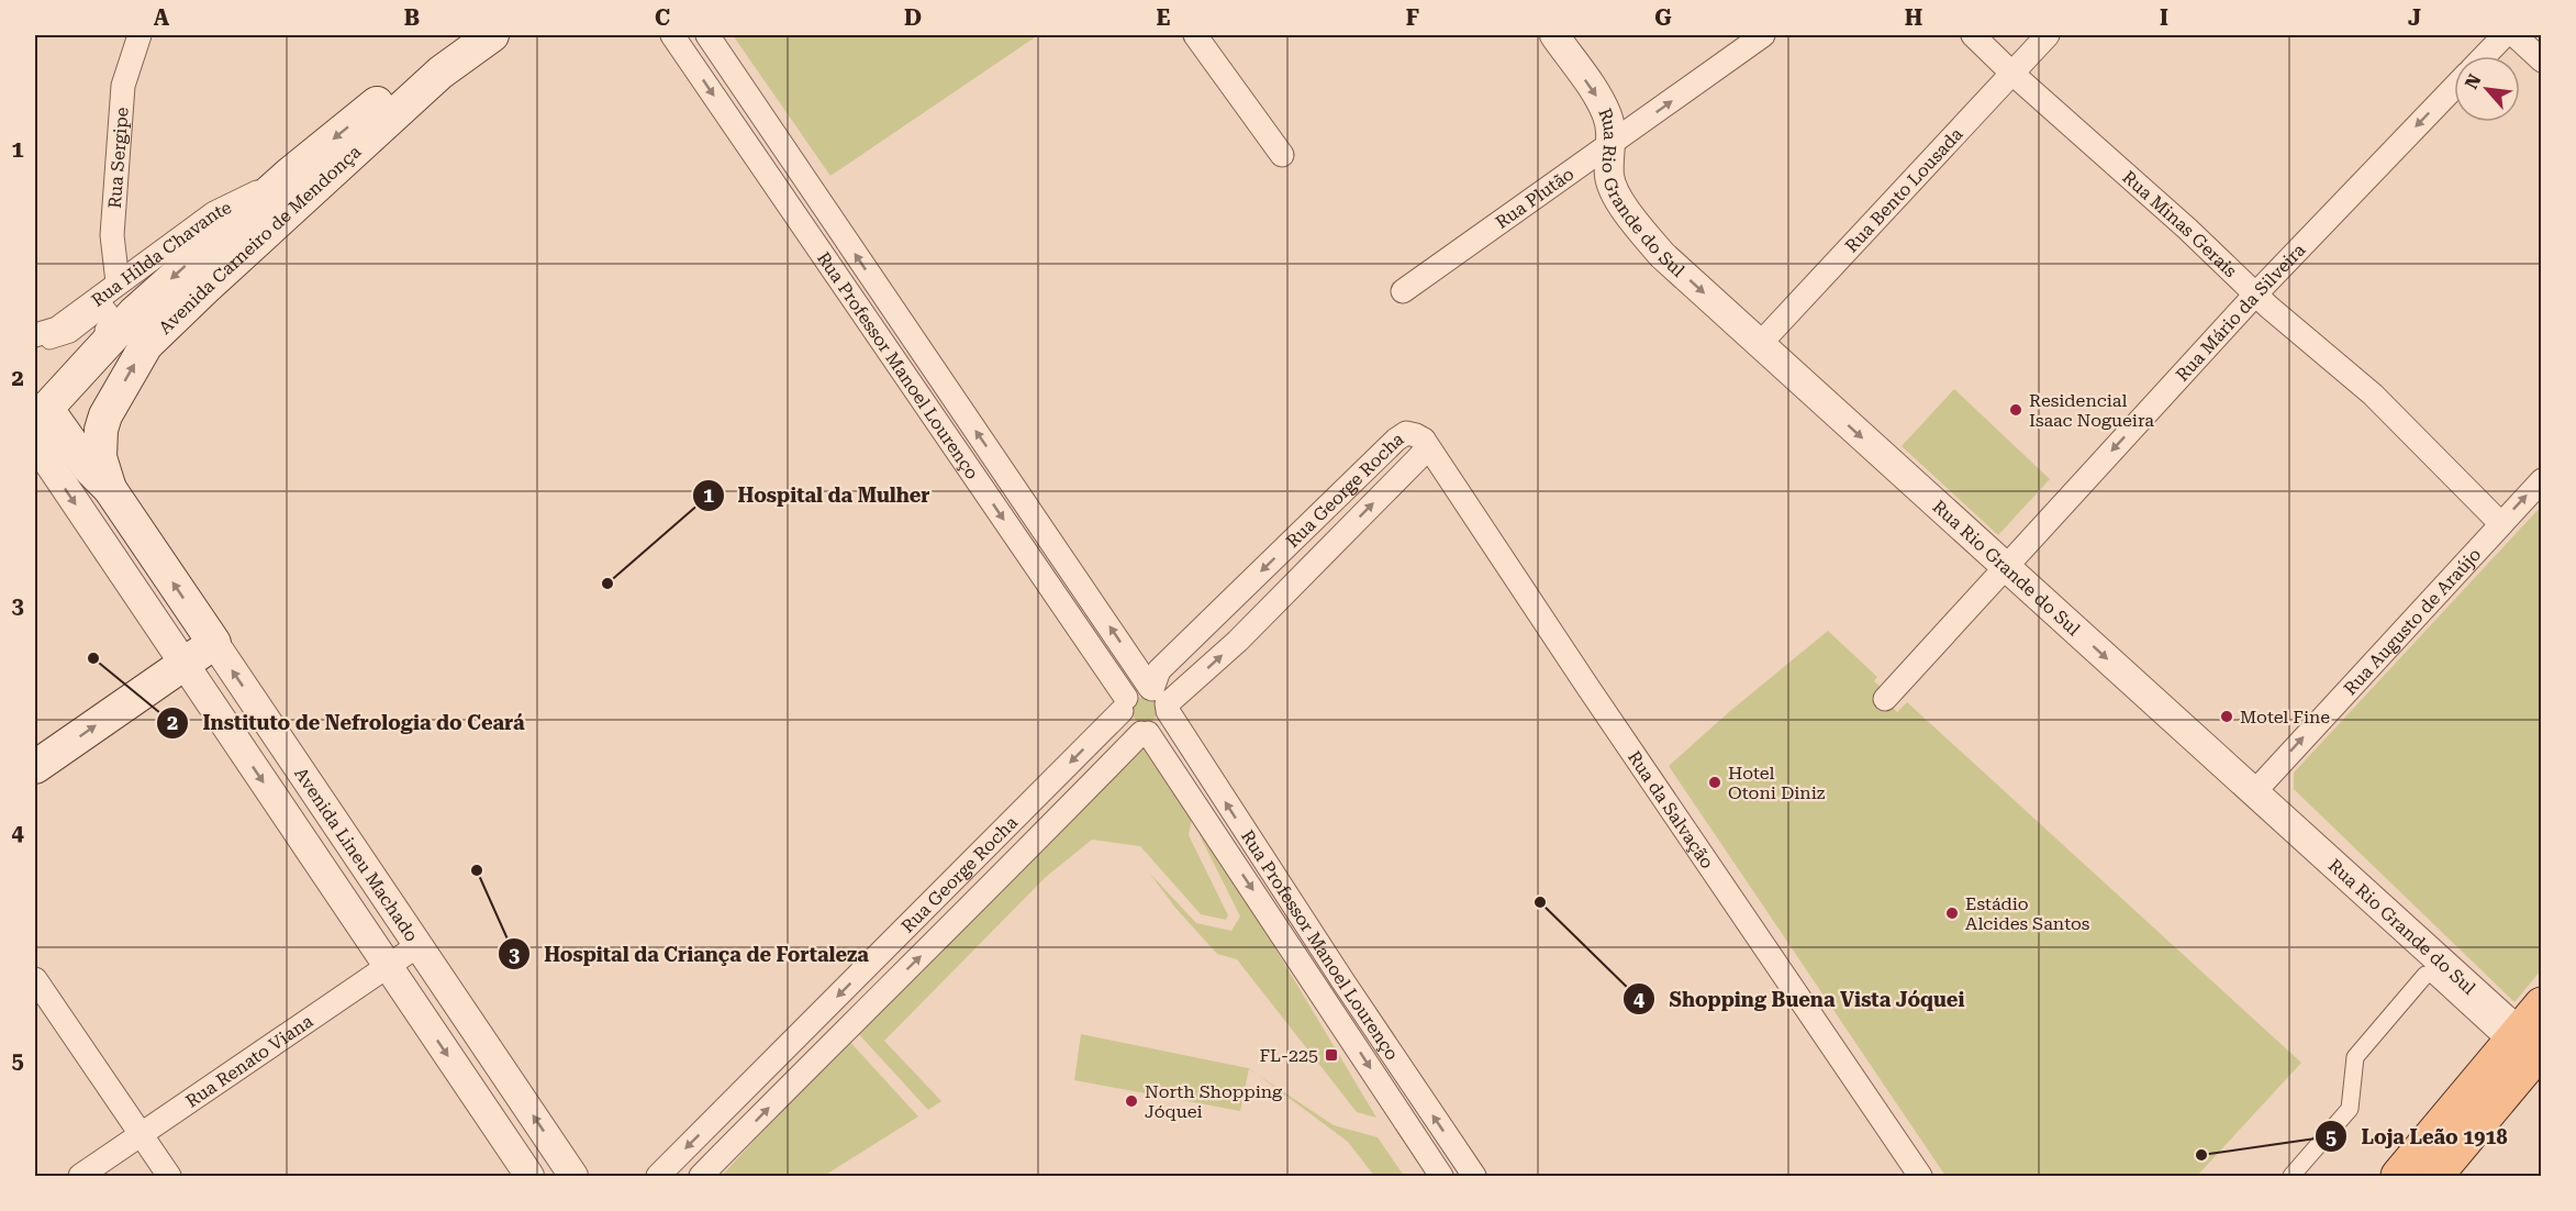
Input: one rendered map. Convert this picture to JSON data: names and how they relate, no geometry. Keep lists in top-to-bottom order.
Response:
{
  "streets": {
    "main road": ["Avenida Carneiro de Mendonça", "Avenida Lineu Machado"],
    "street": [
      "Rua Sergipe",
      "Rua Bento Lousada",
      "Rua Rio Grande do Sul",
      "Rua Plutão",
      "Rua Minas Gerais",
      "Rua Hilda Chavante",
      "Rua Mário da Silveira",
      "Rua Professor Manoel Lourenço",
      "Rua George Rocha",
      "Rua Augusto de Araújo",
      "Rua da Salvação",
      "Rua Renato Viana"
    ]
  },
  "crossings": [
    ["Rua Sergipe", "Rua Hilda Chavante"],
    ["Rua Bento Lousada", "Rua Rio Grande do Sul"],
    ["Rua Bento Lousada", "Rua Minas Gerais"],
    ["Rua Rio Grande do Sul", "Rua Plutão"],
    ["Rua Rio Grande do Sul", "Rua Mário da Silveira"],
    ["Rua Rio Grande do Sul", "Rua Augusto de Araújo"],
    ["Rua Minas Gerais", "Rua Mário da Silveira"],
    ["Rua Minas Gerais", "Rua Augusto de Araújo"],
    ["Avenida Carneiro de Mendonça", "Rua Hilda Chavante"],
    ["Avenida Carneiro de Mendonça", "Avenida Lineu Machado"],
    ["Rua Professor Manoel Lourenço", "Rua George Rocha"],
    ["Rua George Rocha", "Rua da Salvação"],
    ["Avenida Lineu Machado", "Rua Renato Viana"]
  ],
  "one_way": [
    "Rua Rio Grande do Sul",
    "Rua Plutão",
    "Rua Mário da Silveira",
    "Rua Augusto de Araújo"
  ],
  "places": {
    "other": [
      "Residencial Isaac Nogueira",
      "Hospital da Mulher",
      "Instituto de Nefrologia do Ceará",
      "Motel Fine",
      "Hotel Otoni Diniz",
      "Hospital da Criança de Fortaleza",
      "Shopping Buena Vista Jóquei",
      "Estádio Alcides Santos",
      "North Shopping Jóquei",
      "Loja Leão 1918"
    ],
    "transit": ["FL-225"]
  },
  "north": "top left",
  "grid": {
    "columns": [
      "A",
      "B",
      "C",
      "D",
      "E",
      "F",
      "G",
      "H",
      "I",
      "J"
    ],
    "rows": [
      "1",
      "2",
      "3",
      "4",
      "5"
    ]
  }
}
